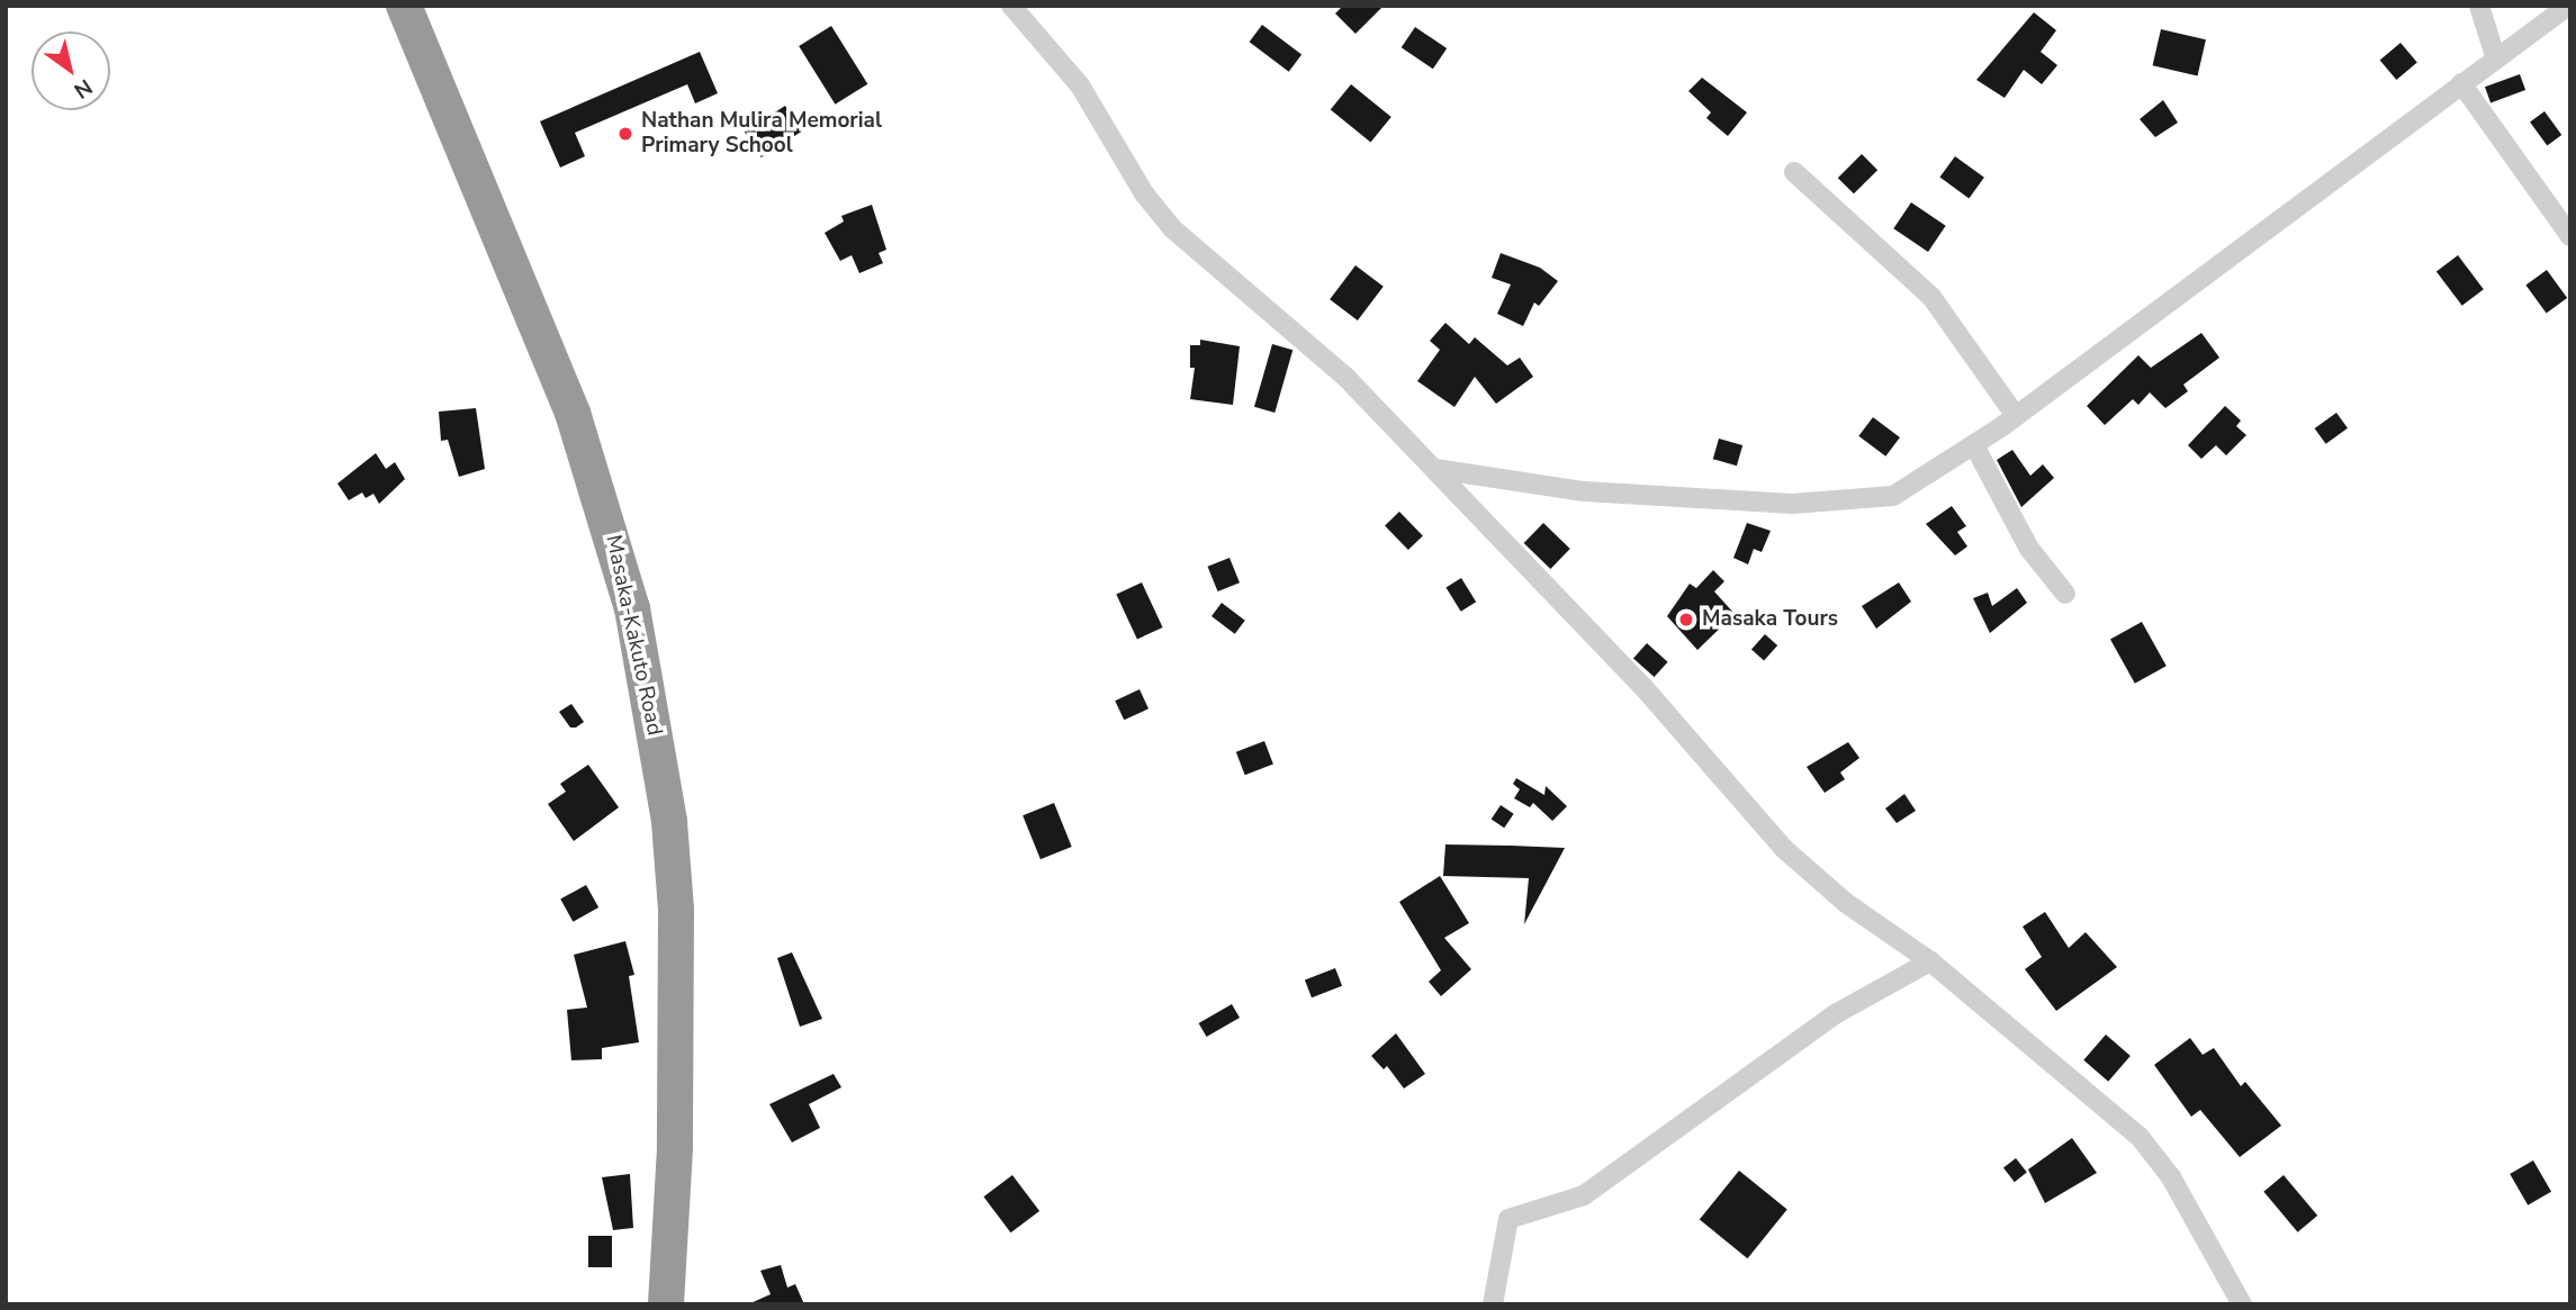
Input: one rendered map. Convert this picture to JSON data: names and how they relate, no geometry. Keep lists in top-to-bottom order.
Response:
{
  "streets": {
    "highway": ["Masaka-Kakuto Road"]
  },
  "places": ["Nathan Mulira Memorial Primary School", "Masaka Tours"],
  "north": "bottom right"
}
